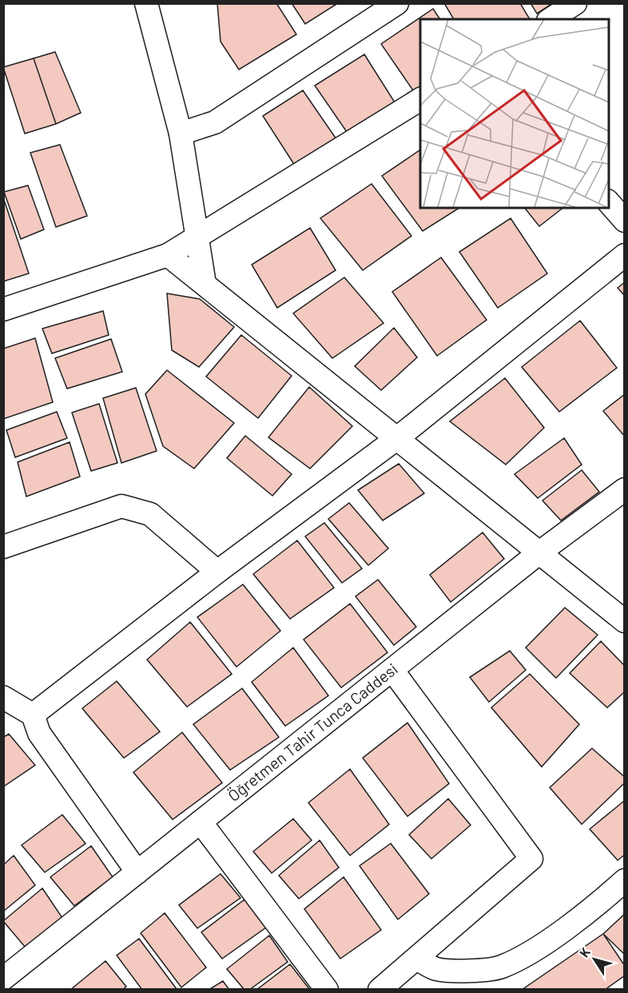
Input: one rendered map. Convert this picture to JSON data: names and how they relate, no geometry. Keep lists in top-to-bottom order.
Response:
{
  "streets": {
    "street": ["Öğretmen Tahir Tunca Caddesi"]
  },
  "north": "top left"
}
